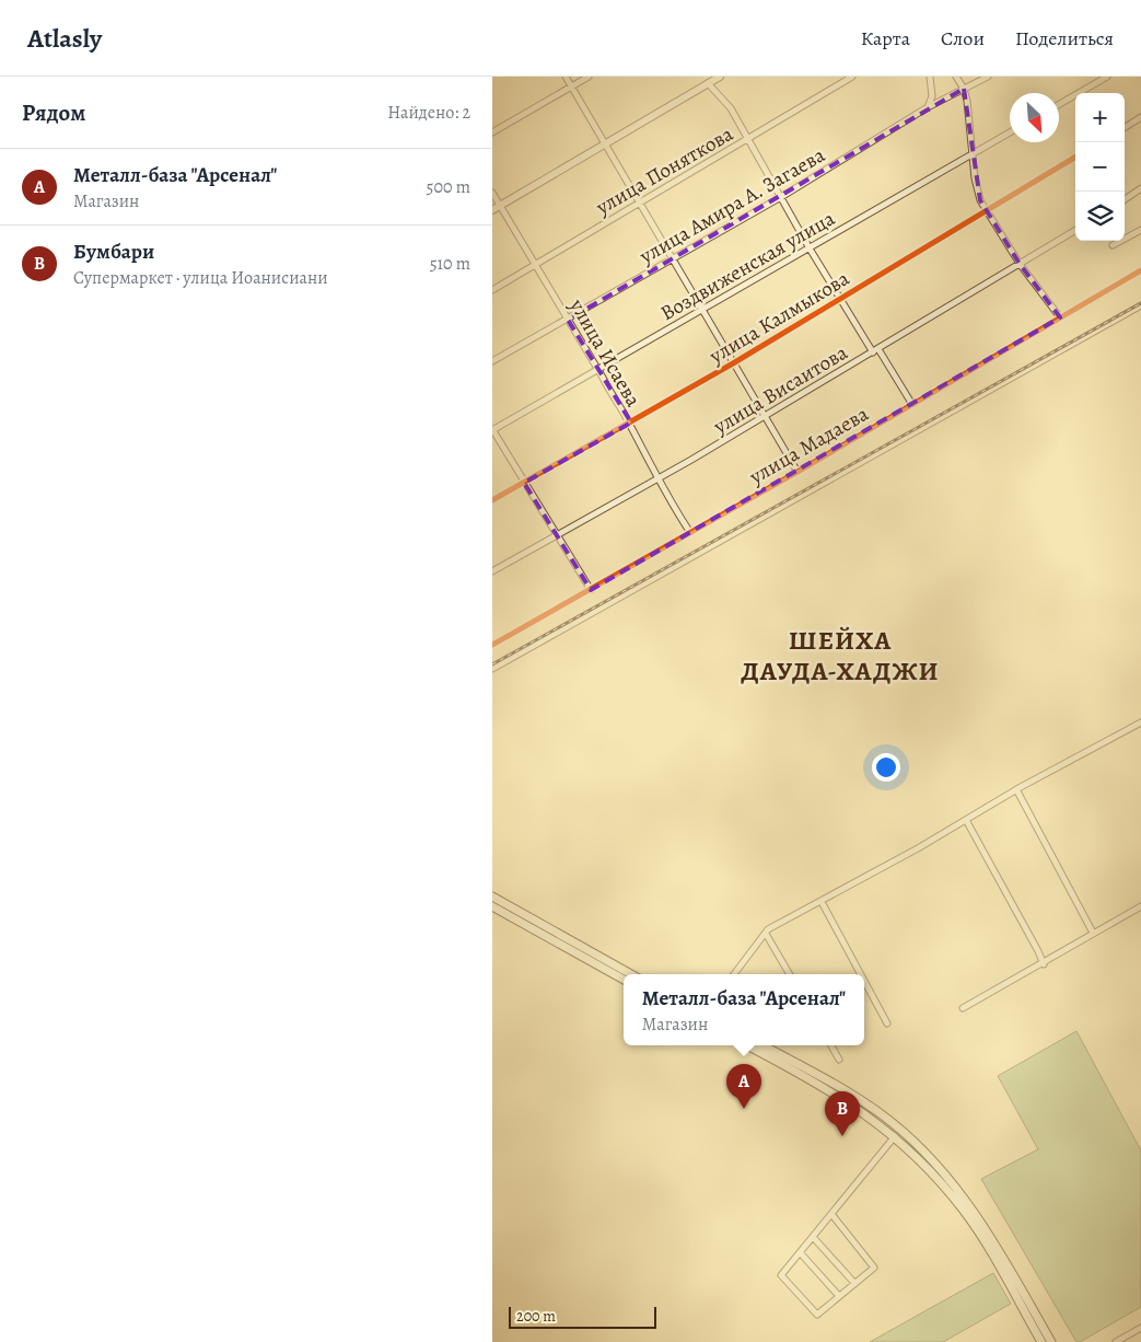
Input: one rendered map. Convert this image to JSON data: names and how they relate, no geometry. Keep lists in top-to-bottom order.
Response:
{
  "streets": {
    "street": [
      "улица Поняткова",
      "улица Амира А. Загаева",
      "Воздвиженская улица",
      "улица Калмыкова",
      "улица Исаева",
      "улица Висаитова",
      "улица Мадаева"
    ]
  },
  "crossings": [
    ["улица Поняткова", "улица Исаева"],
    ["улица Амира А. Загаева", "улица Исаева"],
    ["Воздвиженская улица", "улица Исаева"],
    ["улица Калмыкова", "улица Исаева"],
    ["улица Исаева", "улица Висаитова"],
    ["улица Исаева", "улица Мадаева"]
  ],
  "districts": ["ШЕЙХА ДАУДА-ХАДЖИ"],
  "scale_bar": "200 m",
  "north": "bottom right",
  "page": {
    "header": "Atlasly",
    "nav": ["Карта", "Слои", "Поделиться"],
    "heading": ["Рядом", "Найдено: 2"],
    "map_buttons": ["+", "−"],
    "list": [
      {
        "mark": "A",
        "name": "Металл-база \"Арсенал\"",
        "note": "Магазин",
        "value": "500 m"
      },
      {
        "mark": "B",
        "name": "Бумбари",
        "note": "Супермаркет · улица Иоанисиани",
        "value": "510 m"
      }
    ],
    "popup": ["Металл-база \"Арсенал\"", "Магазин"],
    "pins": ["A", "B"],
    "scale": "200 m"
  }
}
